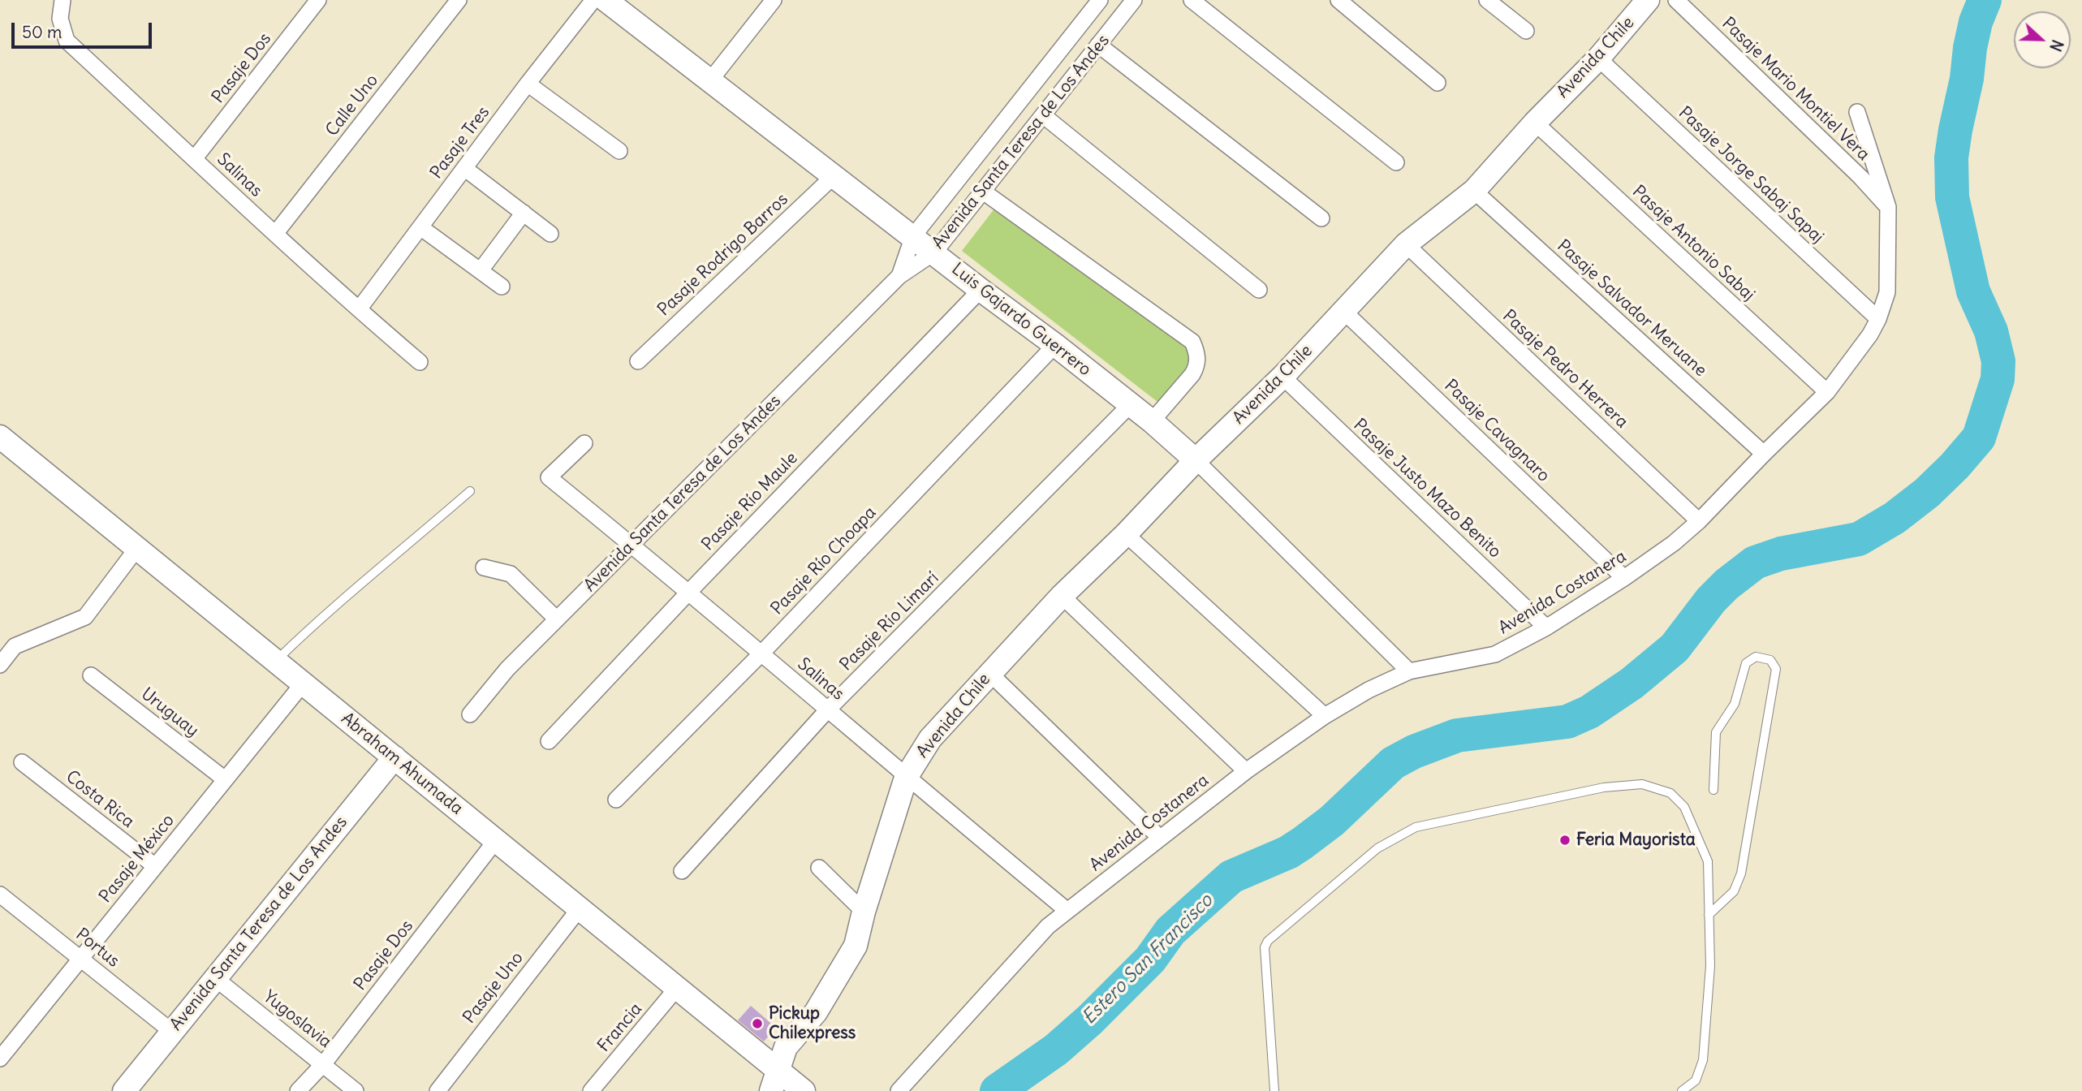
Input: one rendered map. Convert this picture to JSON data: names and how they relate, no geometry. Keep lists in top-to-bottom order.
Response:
{
  "streets": {
    "street": [
      "Avenida Chile",
      "Pasaje Dos",
      "Pasaje Mario Montiel Vera",
      "Calle Uno",
      "Avenida Santa Teresa de Los Andes",
      "Pasaje Tres",
      "Salinas",
      "Pasaje Jorge Sabaj Sapaj",
      "Pasaje Antonio Sabaj",
      "Pasaje Rodrigo Barros",
      "Pasaje Salvador Meruane",
      "Luis Gajardo Guerrero",
      "Pasaje Pedro Herrera",
      "Pasaje Cavagnaro",
      "Pasaje Justo Mazo Benito",
      "Pasaje Río Maule",
      "Pasaje Río Choapa",
      "Avenida Costanera",
      "Pasaje Río Limarí",
      "Uruguay",
      "Abraham Ahumada",
      "Costa Rica",
      "Pasaje México",
      "Portus",
      "Pasaje Uno",
      "Yugoslavia",
      "Francia"
    ]
  },
  "crossings": [
    ["Avenida Chile", "Salinas"],
    ["Avenida Chile", "Pasaje Jorge Sabaj Sapaj"],
    ["Avenida Chile", "Pasaje Antonio Sabaj"],
    ["Avenida Chile", "Pasaje Salvador Meruane"],
    ["Avenida Chile", "Luis Gajardo Guerrero"],
    ["Avenida Chile", "Pasaje Pedro Herrera"],
    ["Avenida Chile", "Pasaje Cavagnaro"],
    ["Avenida Chile", "Pasaje Justo Mazo Benito"],
    ["Avenida Chile", "Abraham Ahumada"],
    ["Pasaje Dos", "Salinas"],
    ["Pasaje Dos", "Abraham Ahumada"],
    ["Pasaje Dos", "Yugoslavia"],
    ["Pasaje Mario Montiel Vera", "Avenida Costanera"],
    ["Calle Uno", "Salinas"],
    ["Avenida Santa Teresa de Los Andes", "Salinas"],
    ["Avenida Santa Teresa de Los Andes", "Luis Gajardo Guerrero"],
    ["Avenida Santa Teresa de Los Andes", "Abraham Ahumada"],
    ["Avenida Santa Teresa de Los Andes", "Portus"],
    ["Avenida Santa Teresa de Los Andes", "Yugoslavia"],
    ["Pasaje Tres", "Salinas"],
    ["Pasaje Tres", "Luis Gajardo Guerrero"],
    ["Salinas", "Pasaje Río Maule"],
    ["Salinas", "Pasaje Río Choapa"],
    ["Salinas", "Avenida Costanera"],
    ["Salinas", "Pasaje Río Limarí"],
    ["Pasaje Jorge Sabaj Sapaj", "Avenida Costanera"],
    ["Pasaje Antonio Sabaj", "Avenida Costanera"],
    ["Pasaje Rodrigo Barros", "Luis Gajardo Guerrero"],
    ["Pasaje Salvador Meruane", "Avenida Costanera"],
    ["Luis Gajardo Guerrero", "Pasaje Río Maule"],
    ["Luis Gajardo Guerrero", "Pasaje Río Choapa"],
    ["Luis Gajardo Guerrero", "Avenida Costanera"],
    ["Luis Gajardo Guerrero", "Pasaje Río Limarí"],
    ["Pasaje Pedro Herrera", "Avenida Costanera"],
    ["Pasaje Cavagnaro", "Avenida Costanera"],
    ["Pasaje Justo Mazo Benito", "Avenida Costanera"],
    ["Uruguay", "Pasaje México"],
    ["Abraham Ahumada", "Pasaje México"],
    ["Abraham Ahumada", "Pasaje Uno"],
    ["Abraham Ahumada", "Francia"],
    ["Costa Rica", "Pasaje México"],
    ["Pasaje México", "Portus"]
  ],
  "water": ["Estero San Francisco"],
  "places": ["Feria Mayorista", "Pickup Chilexpress"],
  "scale_bar": "50 m",
  "north": "right"
}
